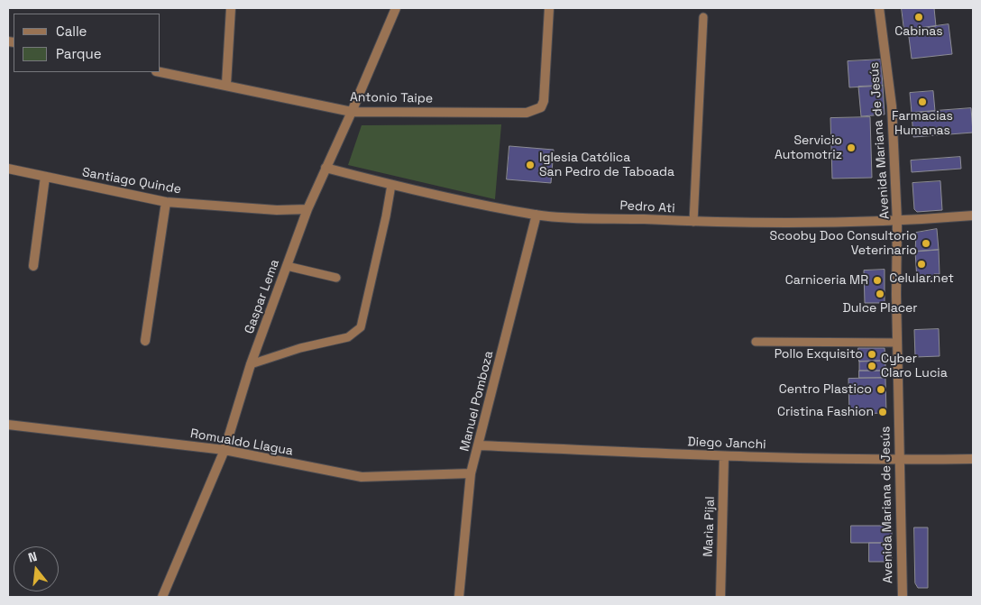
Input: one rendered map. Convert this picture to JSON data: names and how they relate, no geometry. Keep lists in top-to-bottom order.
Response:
{
  "streets": {
    "street": [
      "Antonio Taipe",
      "Avenida Mariana de Jesús",
      "Santiago Quinde",
      "Pedro Ati",
      "Gaspar Lema",
      "Manuel Pomboza",
      "Romualdo Llagua",
      "Diego Janchi",
      "Marìa Pijal"
    ]
  },
  "crossings": [
    ["Antonio Taipe", "Gaspar Lema"],
    ["Avenida Mariana de Jesús", "Pedro Ati"],
    ["Avenida Mariana de Jesús", "Diego Janchi"],
    ["Santiago Quinde", "Gaspar Lema"],
    ["Pedro Ati", "Gaspar Lema"],
    ["Pedro Ati", "Manuel Pomboza"],
    ["Gaspar Lema", "Romualdo Llagua"],
    ["Manuel Pomboza", "Romualdo Llagua"],
    ["Manuel Pomboza", "Diego Janchi"],
    ["Diego Janchi", "Marìa Pijal"]
  ],
  "places": [
    "Cabinas",
    "Farmacias Humanas",
    "Servicio Automotriz",
    "Iglesia Católica San Pedro de Taboada",
    "Scooby Doo Consultorio Veterinario",
    "Celular.net",
    "Carniceria MR",
    "Dulce Placer",
    "Pollo Exquisito",
    "Cyber Claro Lucia",
    "Centro Plastico",
    "Cristina Fashion"
  ],
  "legend": ["Calle", "Parque"],
  "north": "top"
}
